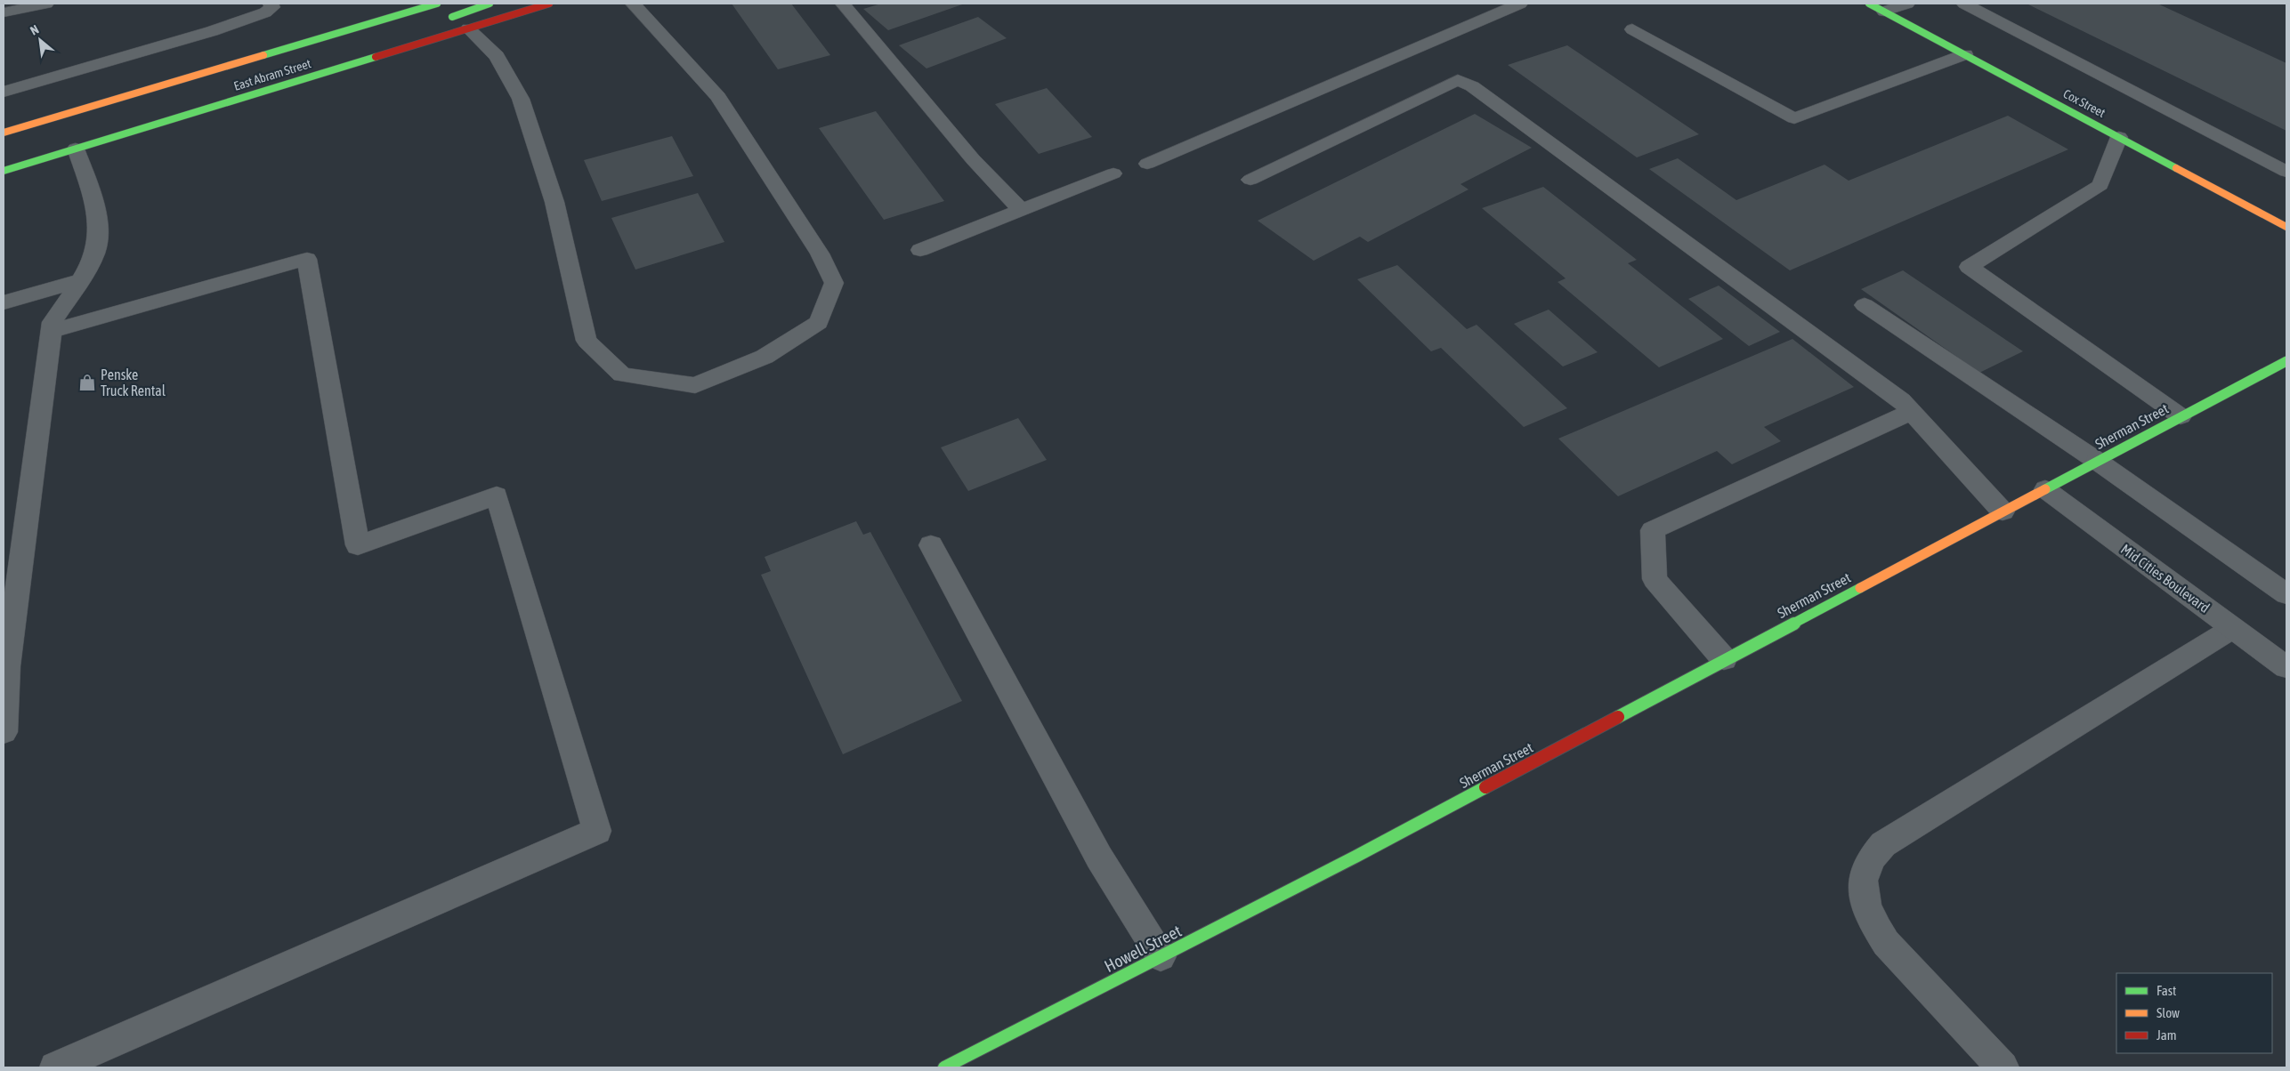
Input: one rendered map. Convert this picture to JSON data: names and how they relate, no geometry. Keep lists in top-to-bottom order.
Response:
{
  "streets": {
    "street": [
      "East Abram Street",
      "Cox Street",
      "Sherman Street",
      "Mid Cities Boulevard",
      "Howell Street"
    ]
  },
  "crossings": [
    ["Sherman Street", "Mid Cities Boulevard"],
    ["Sherman Street", "Howell Street"]
  ],
  "places": {
    "shop": ["Penske Truck Rental"]
  },
  "legend": ["Fast", "Slow", "Jam"],
  "north": "top left"
}
